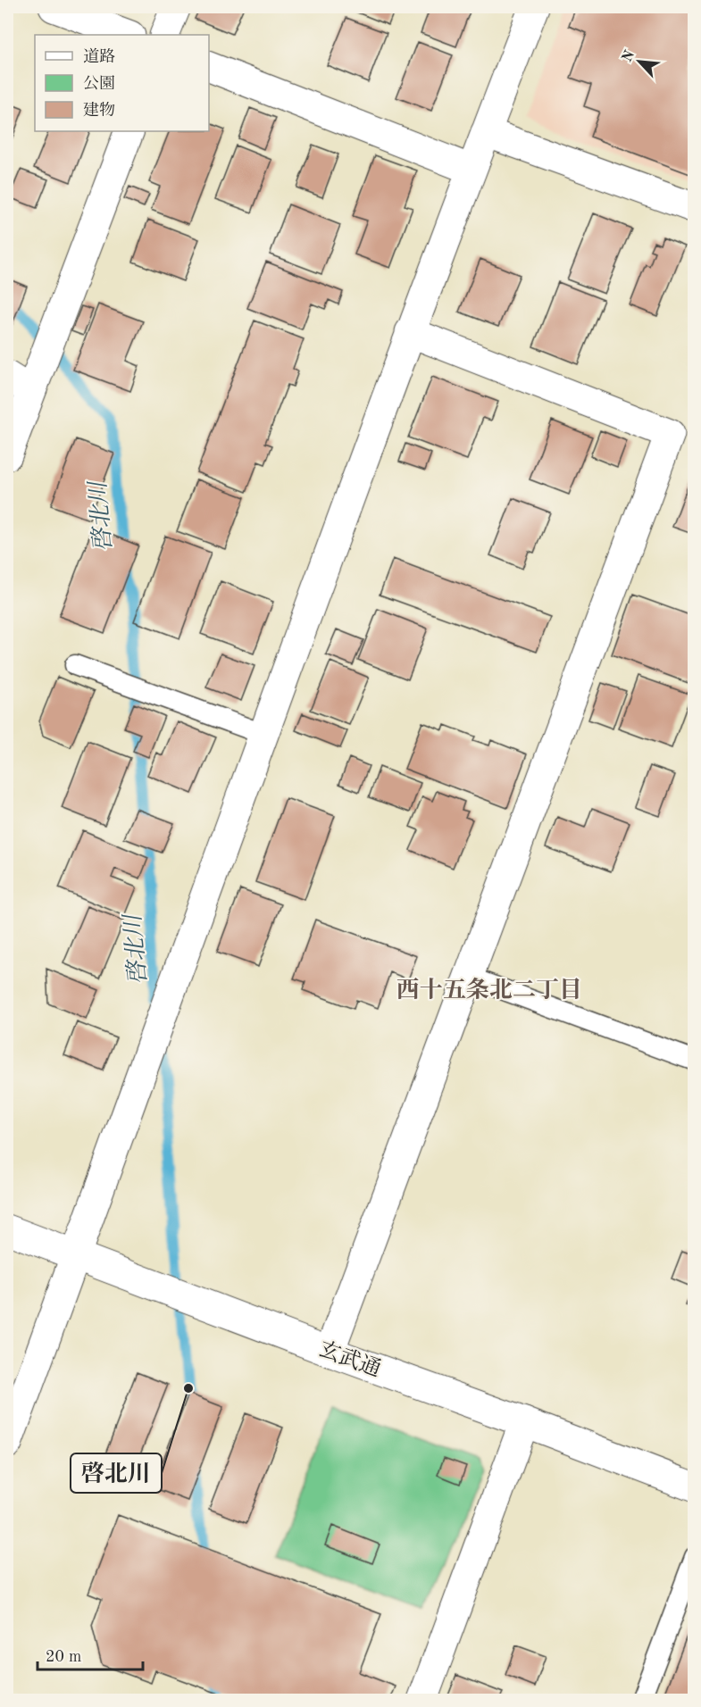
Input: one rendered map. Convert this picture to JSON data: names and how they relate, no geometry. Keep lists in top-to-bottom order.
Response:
{
  "streets": {
    "street": ["玄武通"]
  },
  "districts": ["西十五条北二丁目"],
  "water": ["啓北川"],
  "places": ["啓北川"],
  "legend": ["道路", "公園", "建物"],
  "scale_bar": "20 m",
  "north": "top left"
}
